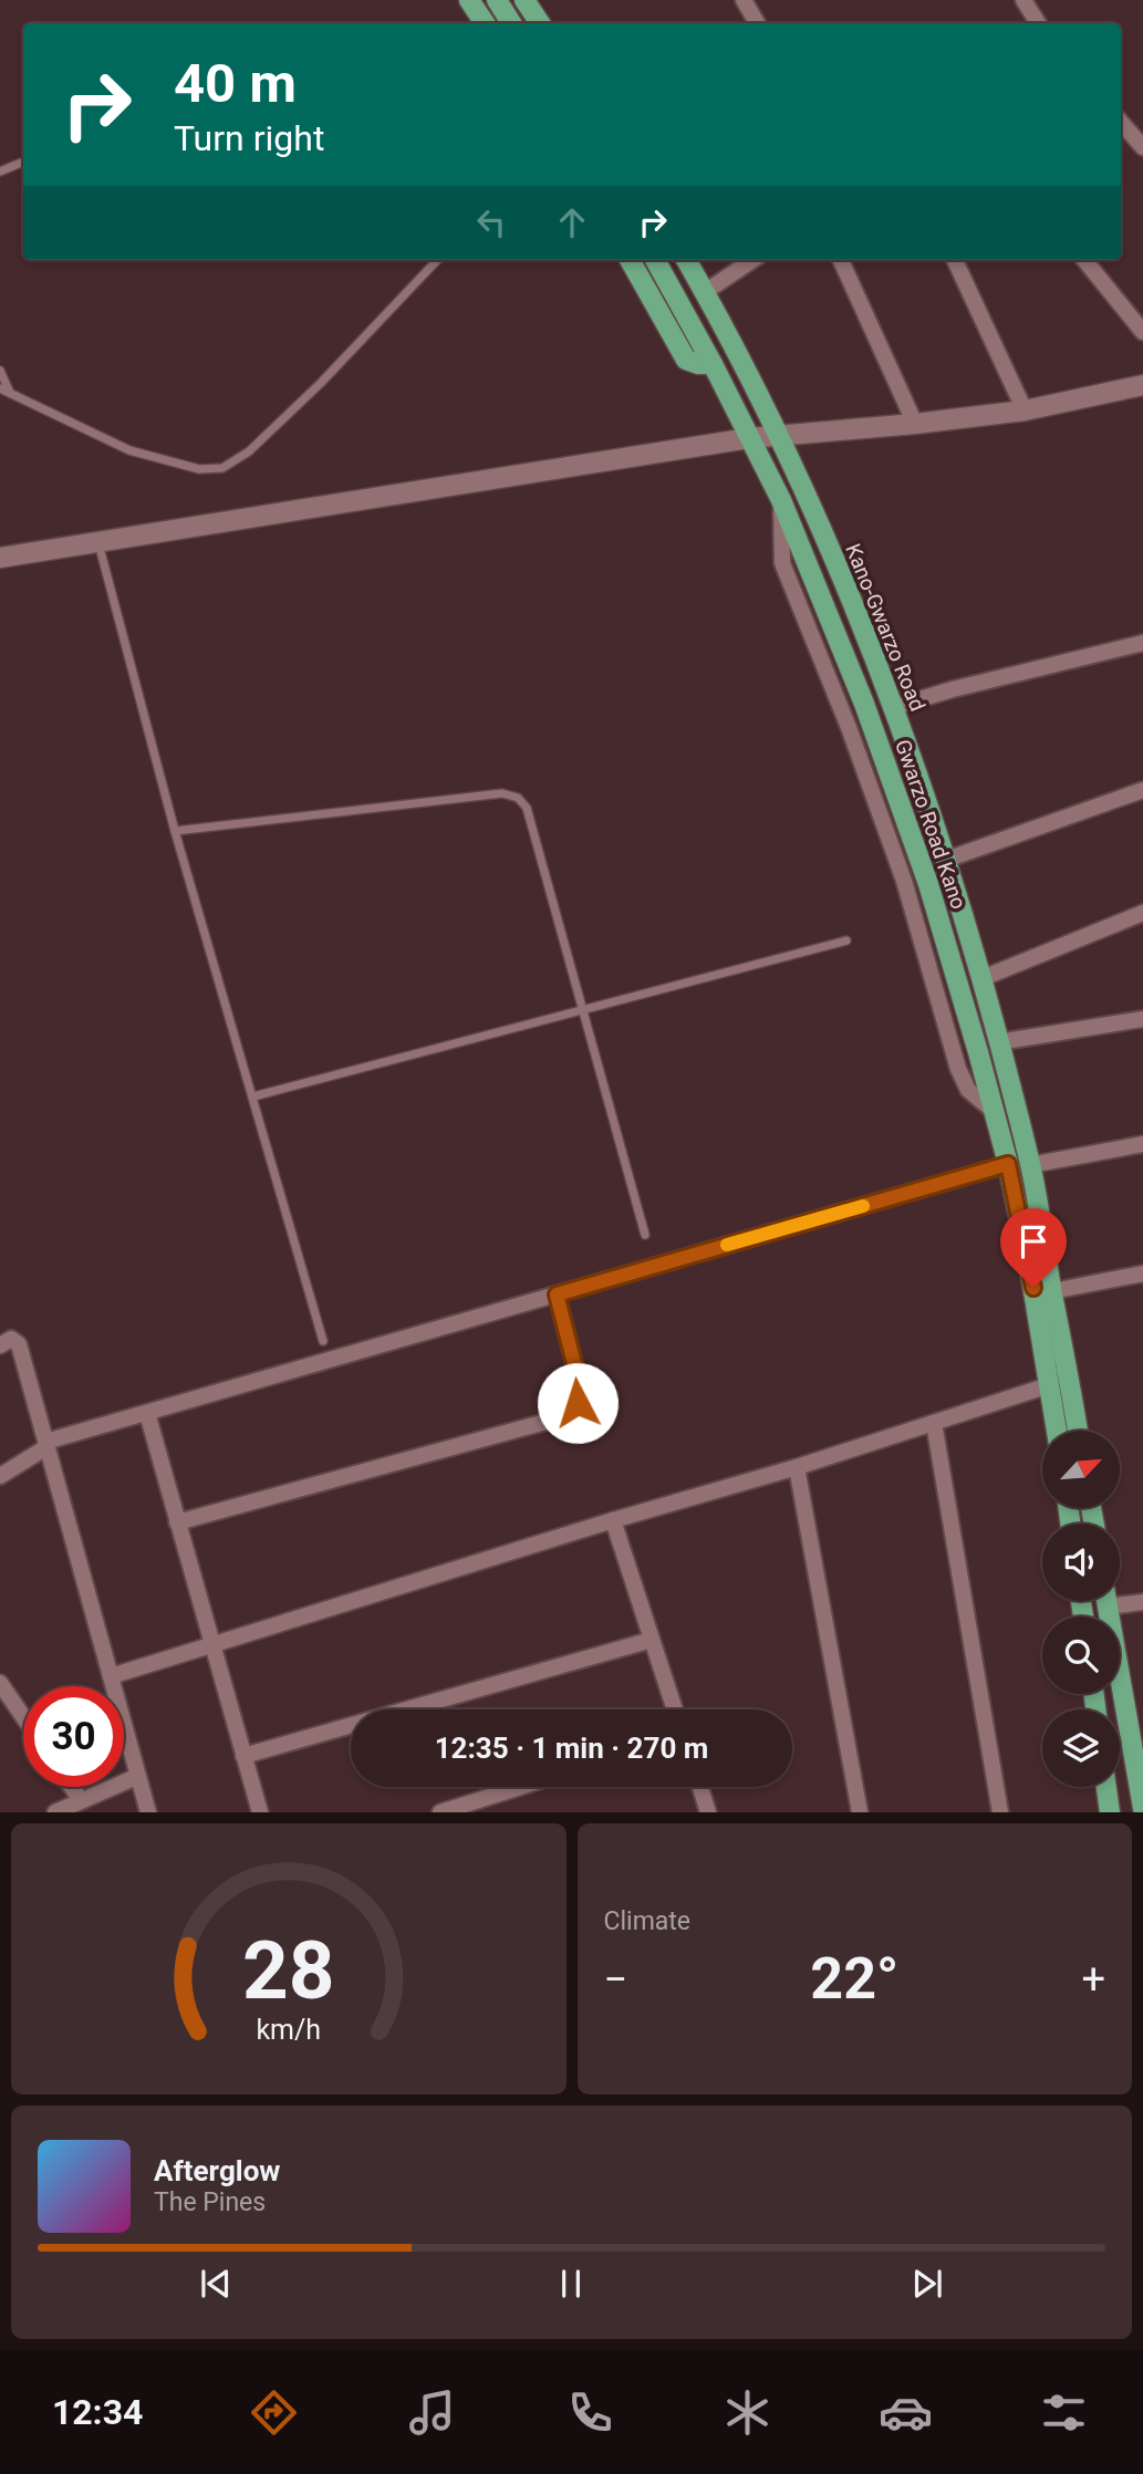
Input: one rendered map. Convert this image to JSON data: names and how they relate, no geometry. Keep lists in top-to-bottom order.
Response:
{
  "streets": {
    "main road": ["Kano-Gwarzo Road", "Gwarzo Road Kano"]
  },
  "north": "top right",
  "page": {
    "turn": ["40 m", "Turn right"],
    "limit": "30",
    "trip": "12:35 · 1 min · 270 m",
    "tile": "Climate",
    "heat": ["−", "22°", "+"],
    "song": ["Afterglow", "The Pines"],
    "tabs": "12:34",
    "gauge": ["28", "km/h"]
  }
}
